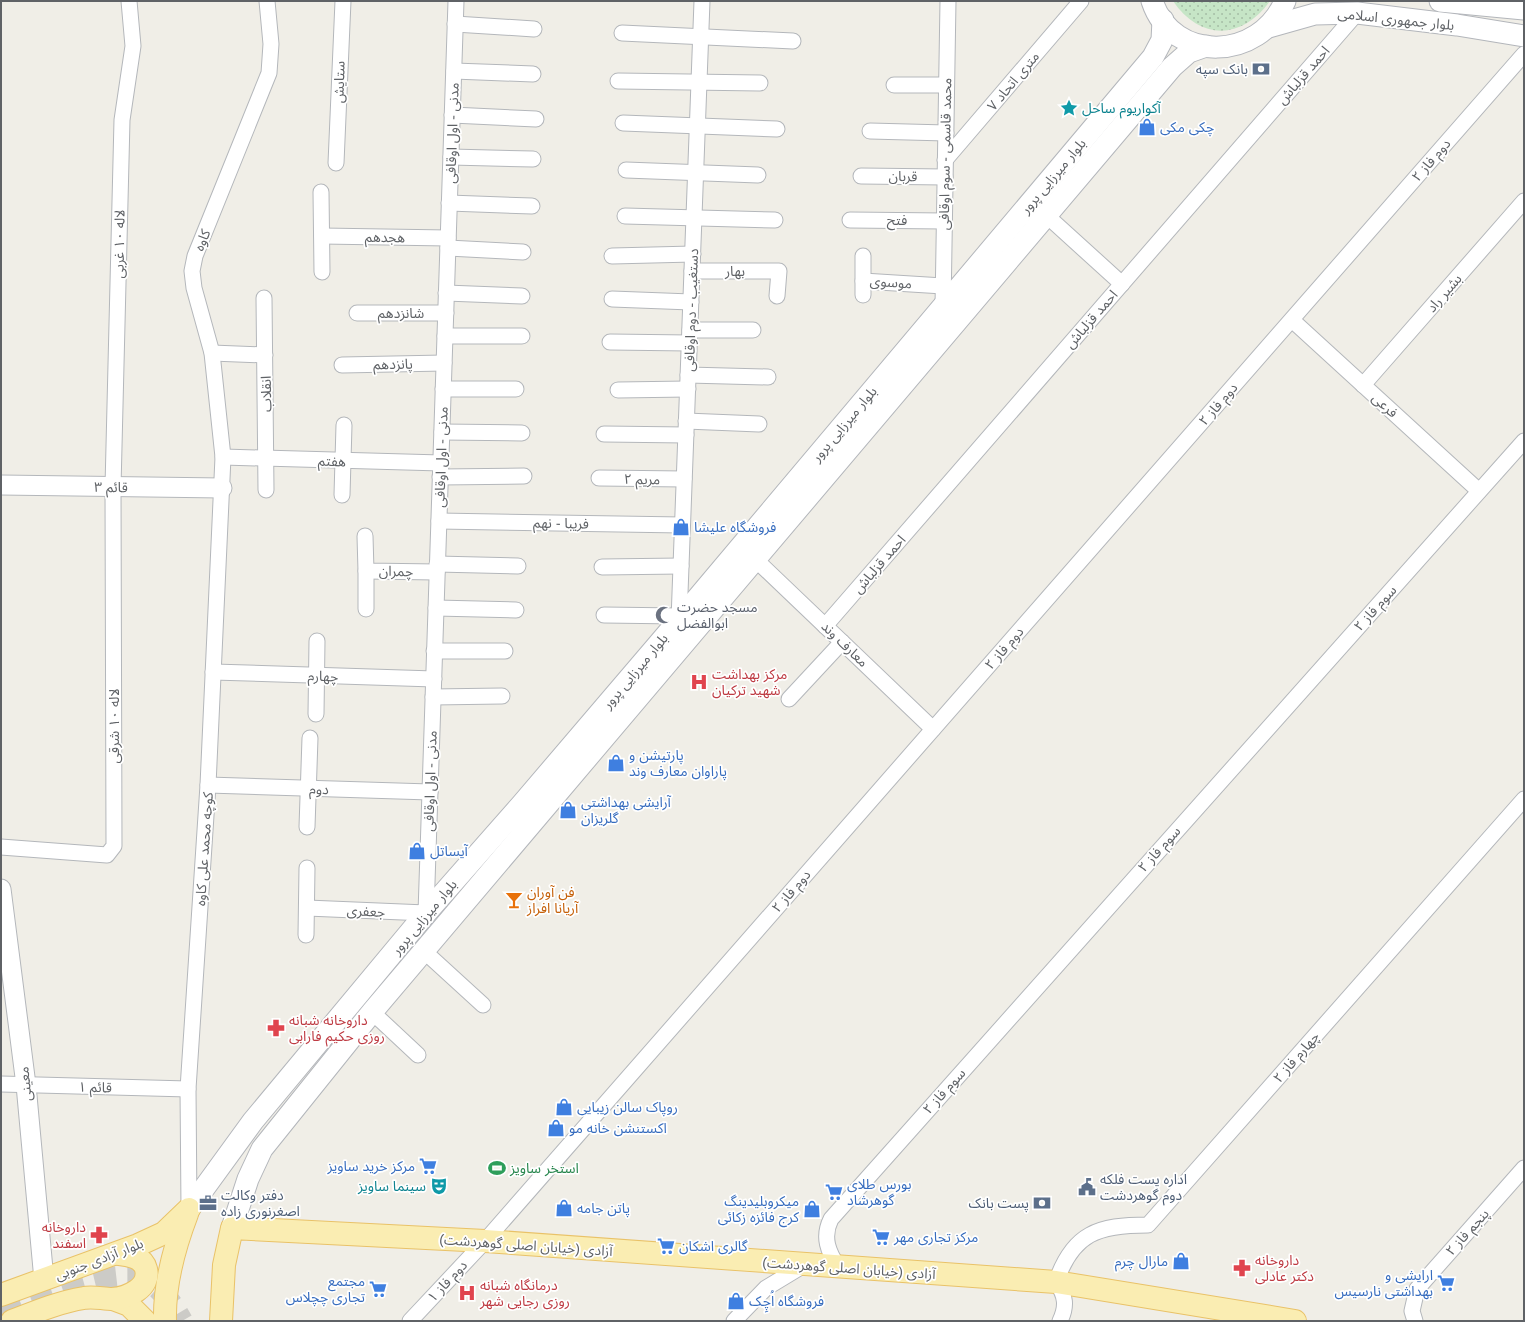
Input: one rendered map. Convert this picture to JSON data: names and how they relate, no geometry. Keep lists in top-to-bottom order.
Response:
{
  "streets": {
    "main road": [
      "بلوار جمهوری اسلامی",
      "بلوار میرزایی پرور",
      "آزادی (خیابان اصلی گوهردشت)",
      "بلوار آزادی جنوبی"
    ],
    "street": [
      "احمد قزلباش",
      "۷ متری اتحاد",
      "ستایش",
      "مدنی - اول اوقافی",
      "محمد قاسمی - سوم اوقافی",
      "دوم فاز ۲",
      "قربان",
      "فتح",
      "هجدهم",
      "کاوه",
      "لاله ۱۰ غربی",
      "بهار",
      "موسوی",
      "بشیر راد",
      "دستغیب - دوم اوقافی",
      "شانزدهم",
      "پانزدهم",
      "انقلاب",
      "فرعی",
      "هفتم",
      "مریم ۲",
      "قائم ۳",
      "فریبا - نهم",
      "چمران",
      "سوم فاز ۲",
      "معارف وند",
      "چهارم",
      "لاله ۱۰ شرقی",
      "دوم",
      "کوچه محمد علی کاوه",
      "جعفری",
      "چهارم فاز ۲",
      "معینی",
      "قائم ۱",
      "پنجم فاز ۲",
      "دوم فاز ۱"
    ]
  },
  "crossings": [
    ["بلوار جمهوری اسلامی", "احمد قزلباش"],
    ["احمد قزلباش", "معارف وند"],
    ["۷ متری اتحاد", "محمد قاسمی - سوم اوقافی"],
    ["مدنی - اول اوقافی", "بلوار میرزایی پرور"],
    ["مدنی - اول اوقافی", "هجدهم"],
    ["مدنی - اول اوقافی", "شانزدهم"],
    ["مدنی - اول اوقافی", "پانزدهم"],
    ["مدنی - اول اوقافی", "هفتم"],
    ["مدنی - اول اوقافی", "فریبا - نهم"],
    ["مدنی - اول اوقافی", "چمران"],
    ["مدنی - اول اوقافی", "چهارم"],
    ["مدنی - اول اوقافی", "دوم"],
    ["مدنی - اول اوقافی", "جعفری"],
    ["محمد قاسمی - سوم اوقافی", "قربان"],
    ["محمد قاسمی - سوم اوقافی", "بلوار میرزایی پرور"],
    ["محمد قاسمی - سوم اوقافی", "فتح"],
    ["محمد قاسمی - سوم اوقافی", "موسوی"],
    ["دوم فاز ۲", "فرعی"],
    ["دوم فاز ۲", "معارف وند"],
    ["دوم فاز ۲", "آزادی (خیابان اصلی گوهردشت)"],
    ["دوم فاز ۲", "دوم فاز ۱"],
    ["بلوار میرزایی پرور", "دستغیب - دوم اوقافی"],
    ["بلوار میرزایی پرور", "معارف وند"],
    ["بلوار میرزایی پرور", "کوچه محمد علی کاوه"],
    ["بلوار میرزایی پرور", "جعفری"],
    ["بلوار میرزایی پرور", "آزادی (خیابان اصلی گوهردشت)"],
    ["بلوار میرزایی پرور", "بلوار آزادی جنوبی"],
    ["کاوه", "هفتم"],
    ["کاوه", "قائم ۳"],
    ["کاوه", "کوچه محمد علی کاوه"],
    ["لاله ۱۰ غربی", "قائم ۳"],
    ["لاله ۱۰ غربی", "لاله ۱۰ شرقی"],
    ["بهار", "دستغیب - دوم اوقافی"],
    ["بشیر راد", "فرعی"],
    ["دستغیب - دوم اوقافی", "مریم ۲"],
    ["دستغیب - دوم اوقافی", "فریبا - نهم"],
    ["انقلاب", "هفتم"],
    ["فرعی", "سوم فاز ۲"],
    ["قائم ۳", "لاله ۱۰ شرقی"],
    ["قائم ۳", "کوچه محمد علی کاوه"],
    ["سوم فاز ۲", "آزادی (خیابان اصلی گوهردشت)"],
    ["چهارم", "کوچه محمد علی کاوه"],
    ["دوم", "کوچه محمد علی کاوه"],
    ["کوچه محمد علی کاوه", "قائم ۱"],
    ["کوچه محمد علی کاوه", "بلوار آزادی جنوبی"],
    ["چهارم فاز ۲", "آزادی (خیابان اصلی گوهردشت)"],
    ["معینی", "قائم ۱"],
    ["معینی", "بلوار آزادی جنوبی"],
    ["آزادی (خیابان اصلی گوهردشت)", "دوم فاز ۱"]
  ],
  "places": {
    "bank": ["بانک سپه", "پست بانک"],
    "place": ["آکواریوم ساحل"],
    "shop": [
      "چکی مکی",
      "فروشگاه علیشا",
      "پارتیشن و پاراوان معارف وند",
      "آرایشی بهداشتی گلریزان",
      "آیساتل",
      "روپاک سالن زیبایی",
      "اکستنشن خانه مو",
      "پاتن جامه",
      "میکروبلیدینگ کرج فائزه زکائی",
      "مارال چرم",
      "فروشگاه اُچِک"
    ],
    "mosque": ["مسجد حضرت ابوالفضل"],
    "hospital": ["مرکز بهداشت شهید ترکیان", "درمانگاه شبانه روزی رجایی شهر"],
    "bar": ["فن آوران آریانا افراز"],
    "pharmacy": ["داروخانه شبانه روزی حکیم فارابی", "داروخانه اسفند", "داروخانه دکتر عادلی"],
    "supermarket": [
      "مرکز خرید ساویز",
      "بورس طلای گوهرشاد",
      "مرکز تجاری مهر",
      "گالری اشکان",
      "ارایشی و بهداشتی نارسیس",
      "مجتمع تجاری چچلاس"
    ],
    "sports": ["استخر ساویز"],
    "theatre": ["سینما ساویز"],
    "public building": ["اداره پست فلکه دوم گوهردشت"],
    "office": ["دفتر وکالت اصغرنوری زاده"]
  }
}
